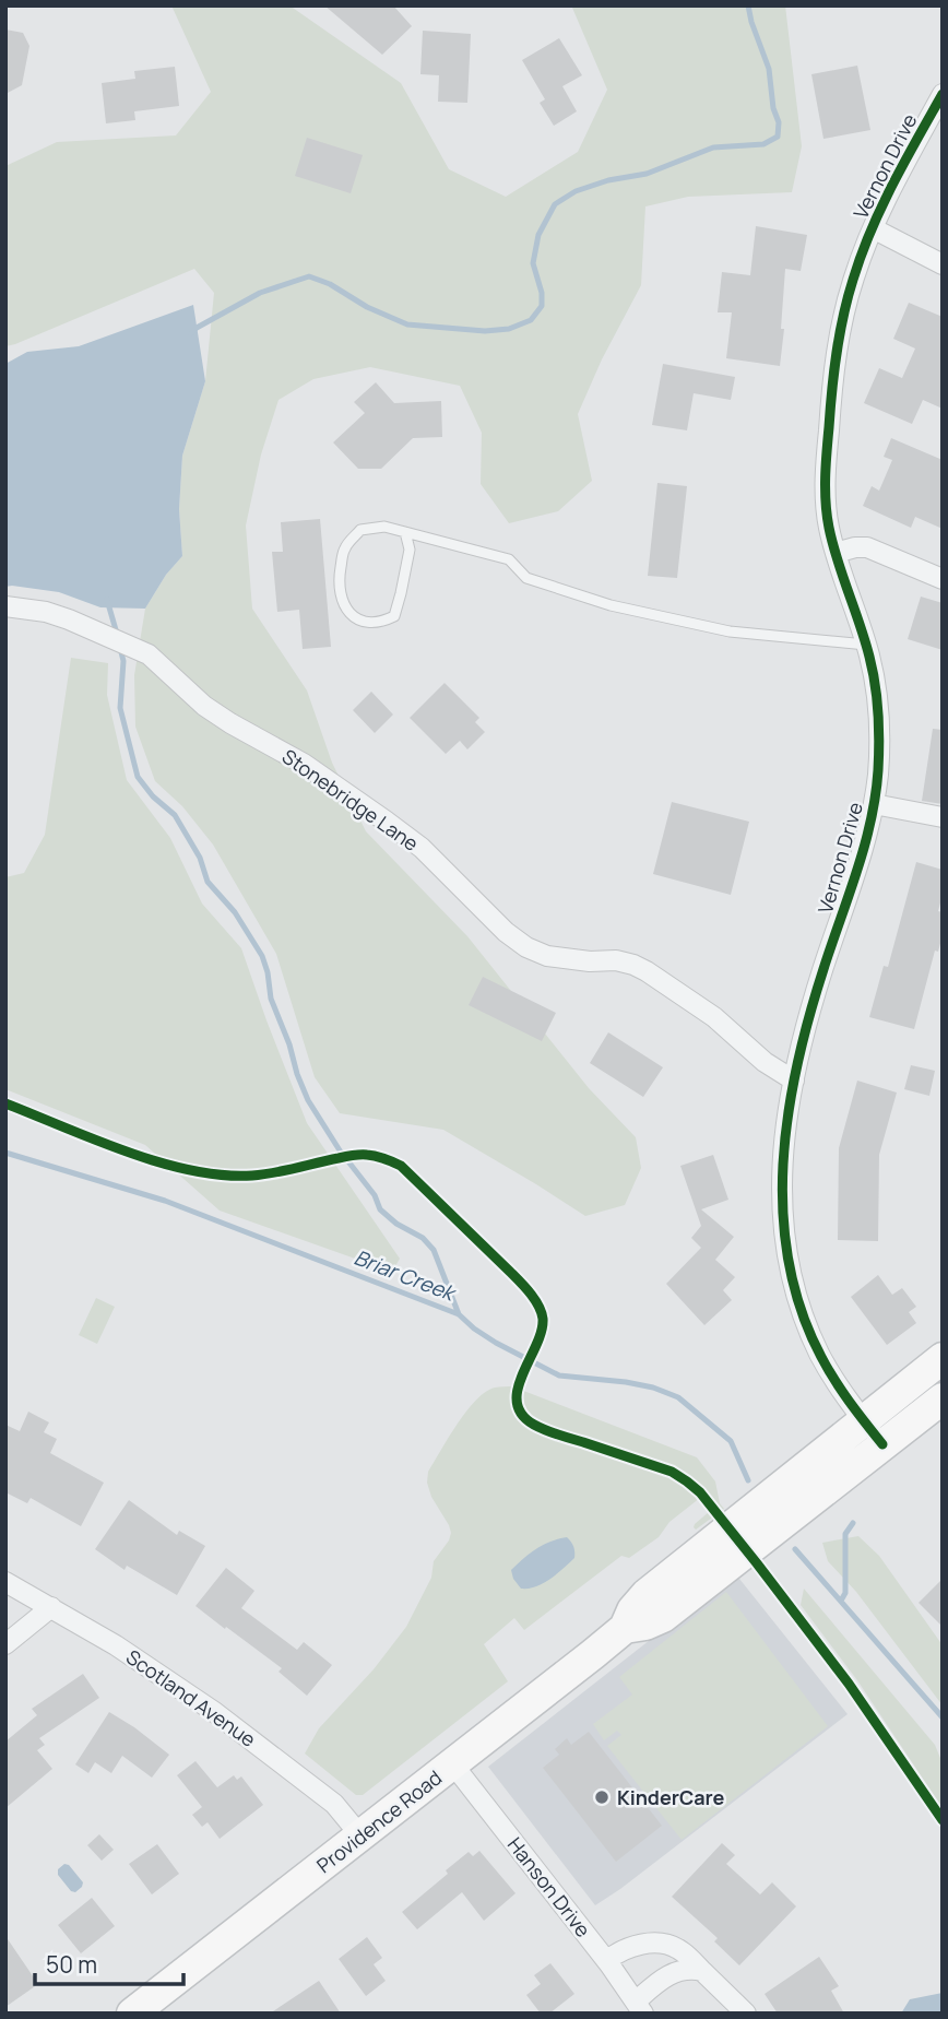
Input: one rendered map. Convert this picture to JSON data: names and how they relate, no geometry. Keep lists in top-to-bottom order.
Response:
{
  "streets": {
    "main road": ["Providence Road"],
    "street": [
      "Vernon Drive",
      "Stonebridge Lane",
      "Scotland Avenue",
      "Hanson Drive"
    ]
  },
  "crossings": [
    ["Vernon Drive", "Stonebridge Lane"],
    ["Vernon Drive", "Providence Road"],
    ["Scotland Avenue", "Providence Road"],
    ["Providence Road", "Hanson Drive"]
  ],
  "water": ["Briar Creek"],
  "places": ["KinderCare"],
  "scale_bar": "50 m"
}
